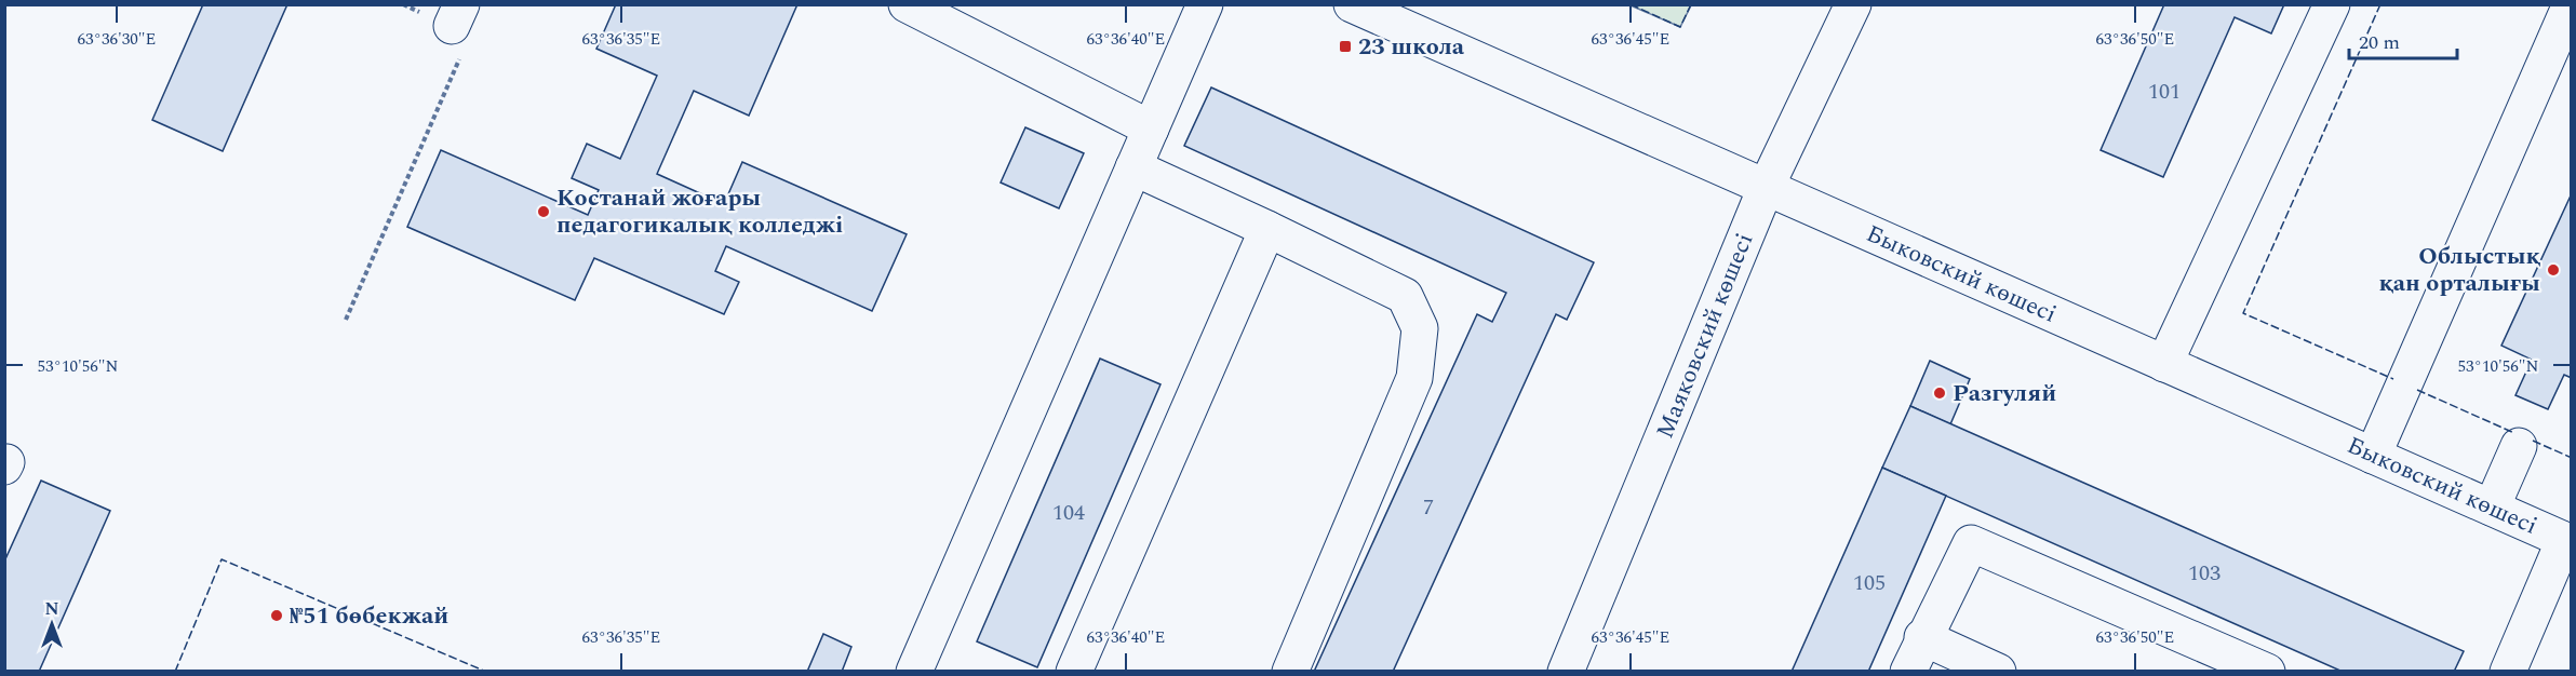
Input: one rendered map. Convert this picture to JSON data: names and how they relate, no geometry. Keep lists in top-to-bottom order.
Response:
{
  "streets": {
    "main road": ["Быковский көшесі", "Маяковский көшесі"]
  },
  "crossings": [
    ["Быковский көшесі", "Маяковский көшесі"]
  ],
  "places": {
    "transit": ["23 школа"],
    "other": [
      "Костанай жоғары педагогикалық колледжі",
      "Облыстық қан орталығы",
      "Разгуляй",
      "№51 бөбекжай"
    ]
  },
  "house_numbers": [
    "101",
    "7",
    "104",
    "103",
    "105"
  ],
  "scale_bar": "20 m",
  "north": "top",
  "coordinates": [
    "63°36'30\"E",
    "63°36'35\"E",
    "63°36'40\"E",
    "63°36'45\"E",
    "63°36'50\"E",
    "53°10'56\"N"
  ]
}
